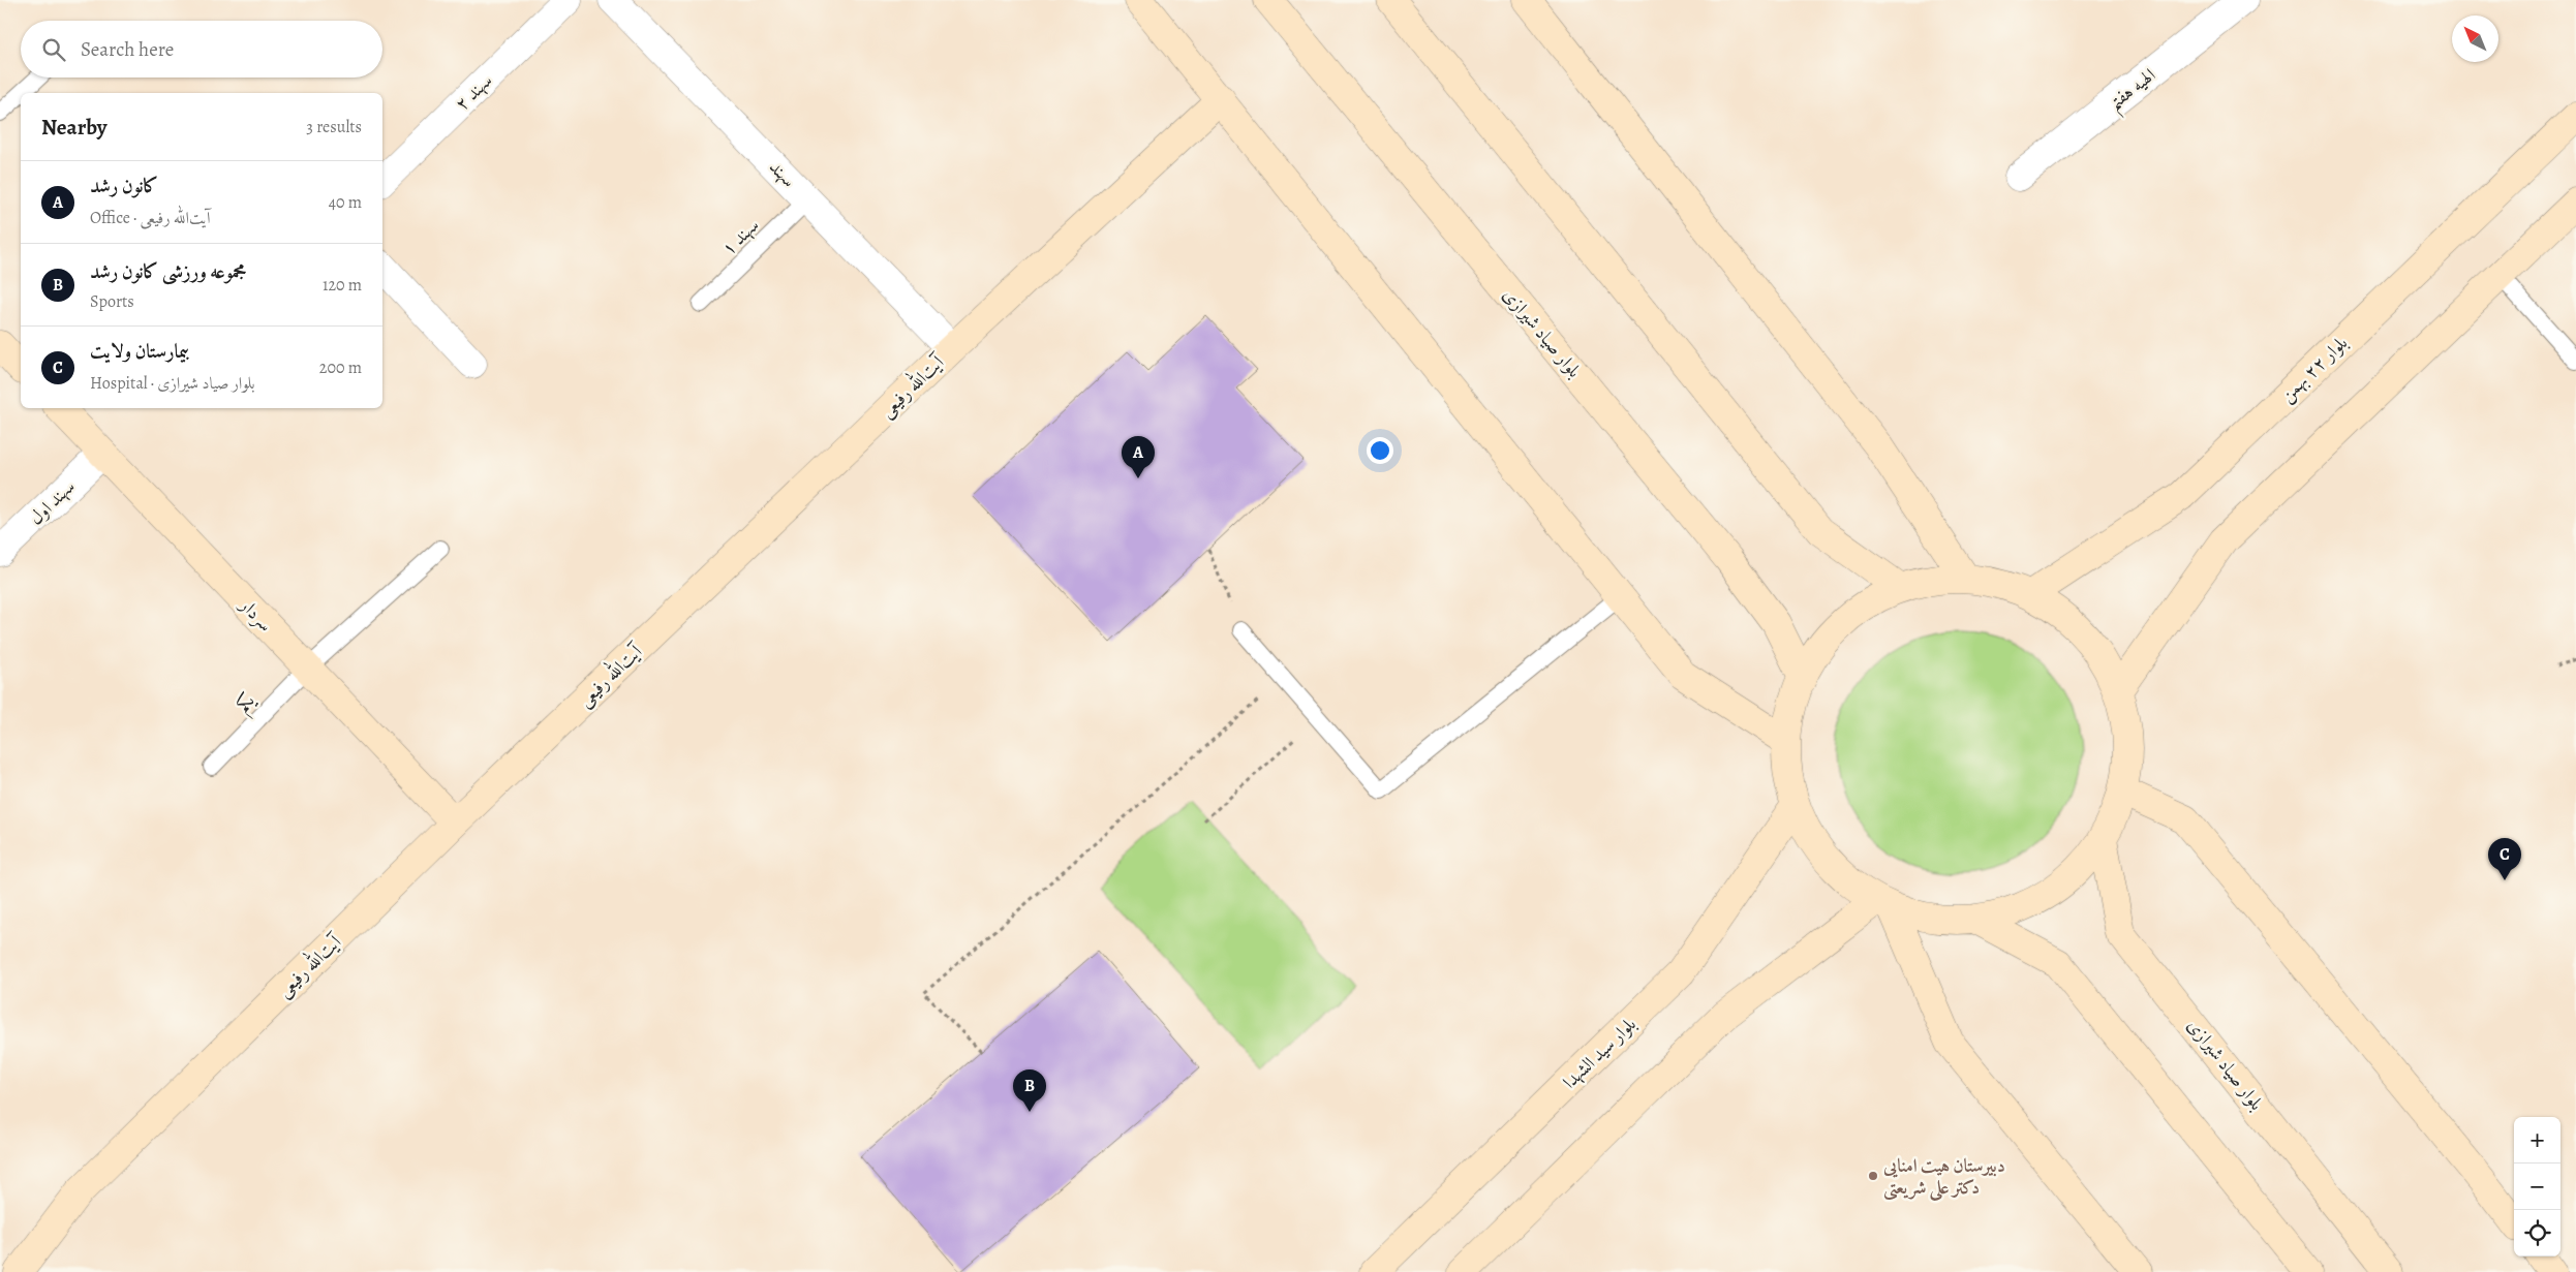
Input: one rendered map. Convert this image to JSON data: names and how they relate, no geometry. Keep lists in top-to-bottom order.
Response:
{
  "streets": {
    "street": [
      "الهیه هفتم",
      "سهند ۲",
      "سهند",
      "بلوار صیاد شیرازی",
      "بلوار ۲۲ بهمن",
      "آیت‌الله رفیعی",
      "سهند اول",
      "سردار",
      "بلوار سید الشهدا"
    ],
    "lane": ["سهند ۱", "یکم"]
  },
  "crossings": [
    ["سهند", "سهند ۱"],
    ["سهند", "آیت‌الله رفیعی"],
    ["آیت‌الله رفیعی", "سردار"],
    ["سهند اول", "سردار"],
    ["سردار", "یکم"]
  ],
  "places": ["دبیرستان هیت امنایی دکتر علی شریعتی"],
  "north": "top left",
  "page": {
    "search": "Search here",
    "heading": ["Nearby", "3 results"],
    "list": [
      {
        "mark": "A",
        "name": "کانون رشد",
        "note": "Office · آیت‌الله رفیعی",
        "value": "40 m"
      },
      {
        "mark": "B",
        "name": "مجموعه ورزشی کانون رشد",
        "note": "Sports",
        "value": "120 m"
      },
      {
        "mark": "C",
        "name": "بیمارستان ولایت",
        "note": "Hospital · بلوار صیاد شیرازی",
        "value": "200 m"
      }
    ],
    "pins": ["A", "C", "B"],
    "map_buttons": ["+", "−"]
  }
}
